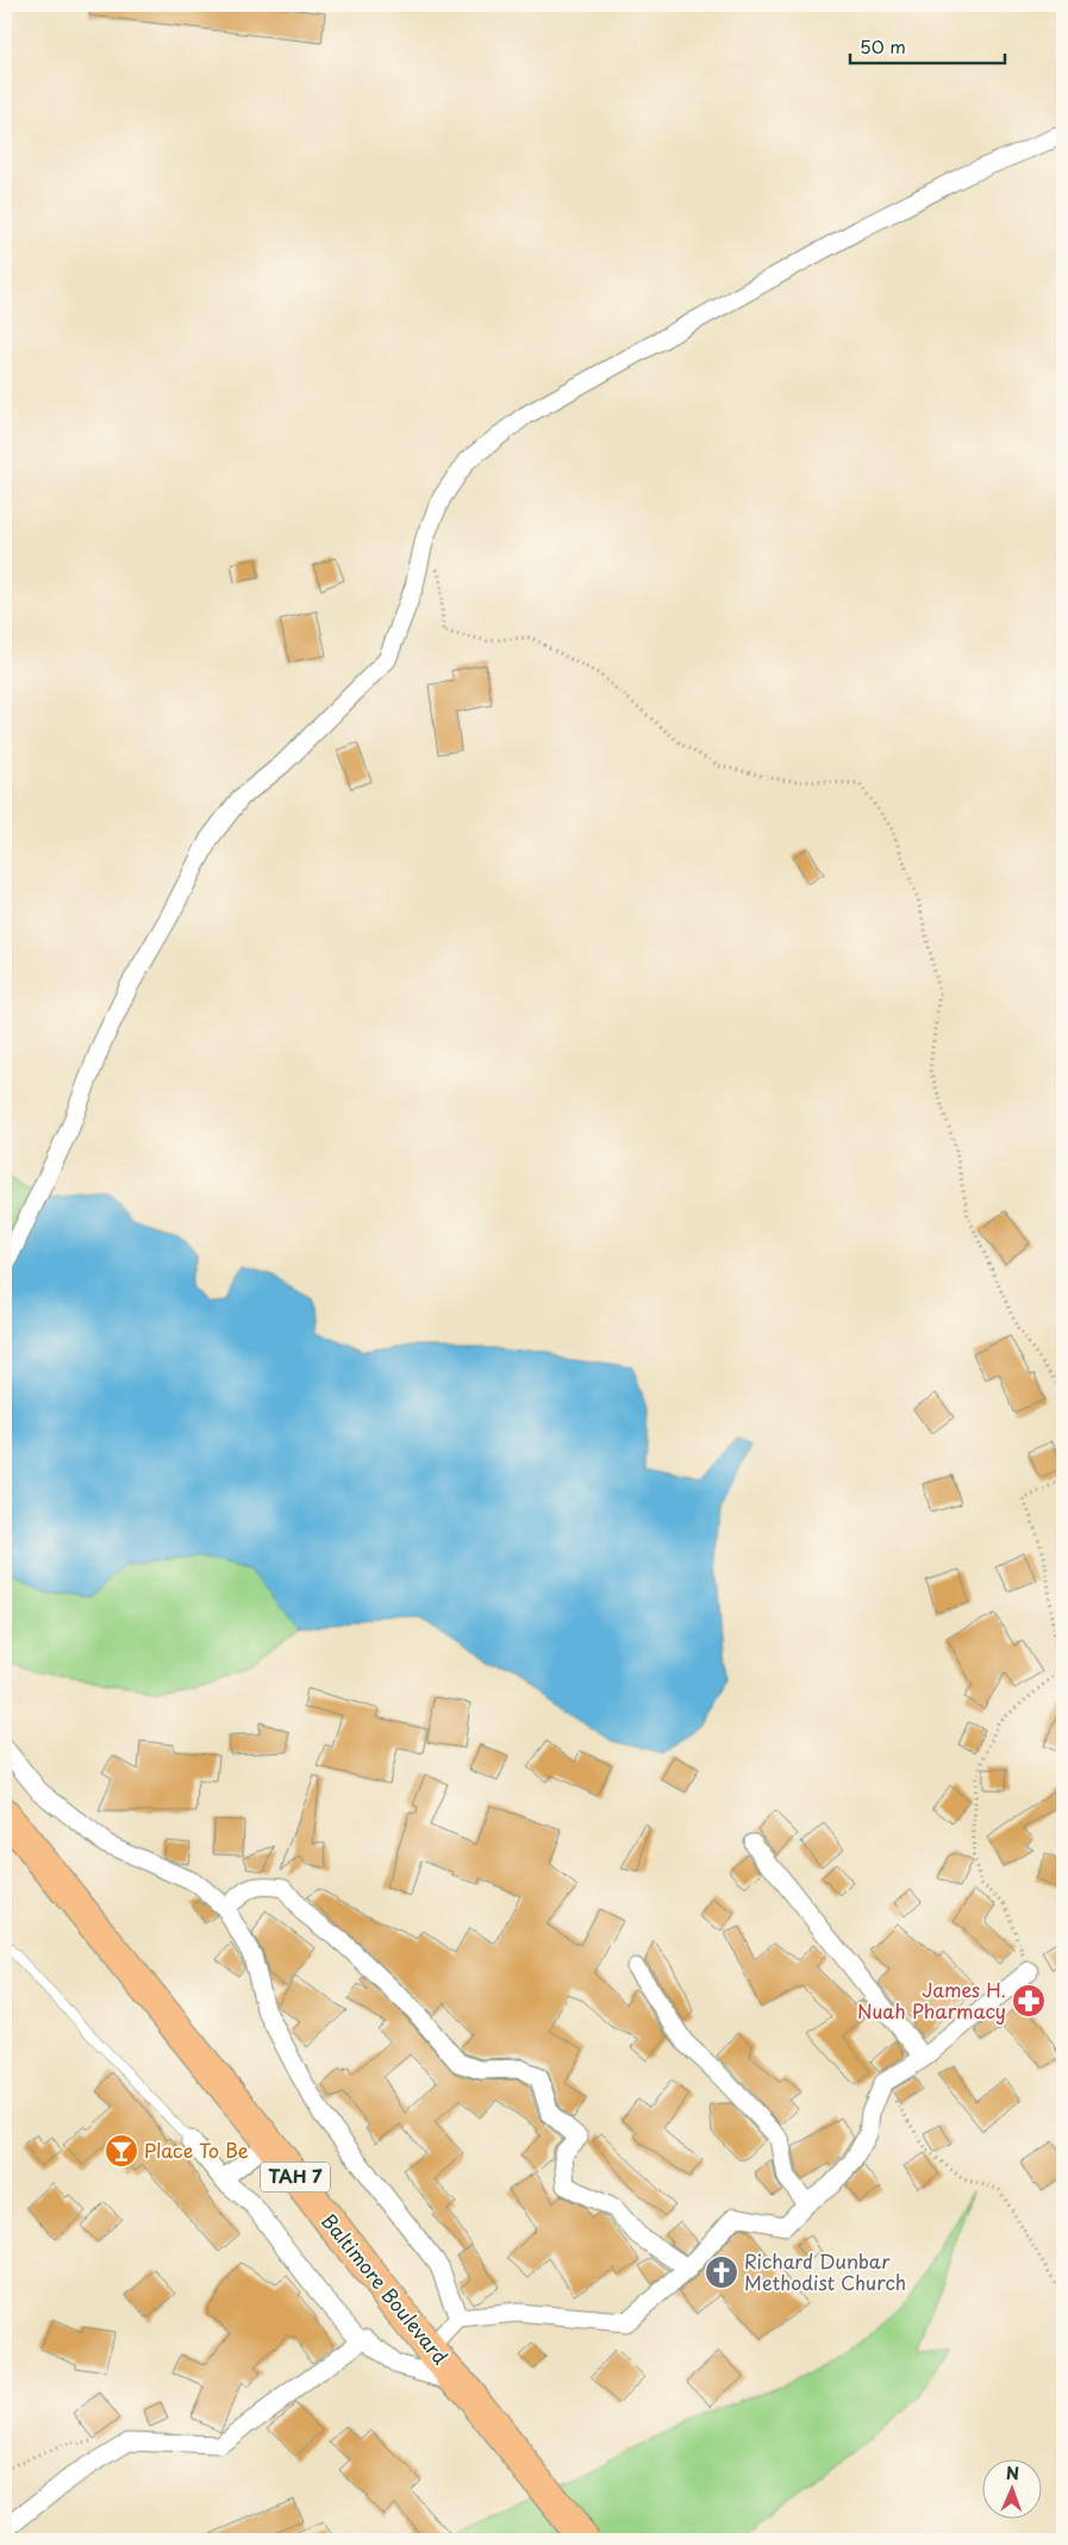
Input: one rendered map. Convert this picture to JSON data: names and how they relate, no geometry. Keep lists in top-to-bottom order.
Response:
{
  "streets": {
    "highway": ["TAH 7", "Baltimore Boulevard"]
  },
  "places": {
    "pharmacy": ["James H. Nuah Pharmacy"],
    "bar": ["Place To Be"],
    "church": ["Richard Dunbar Methodist Church"]
  },
  "scale_bar": "50 m",
  "north": "top"
}
